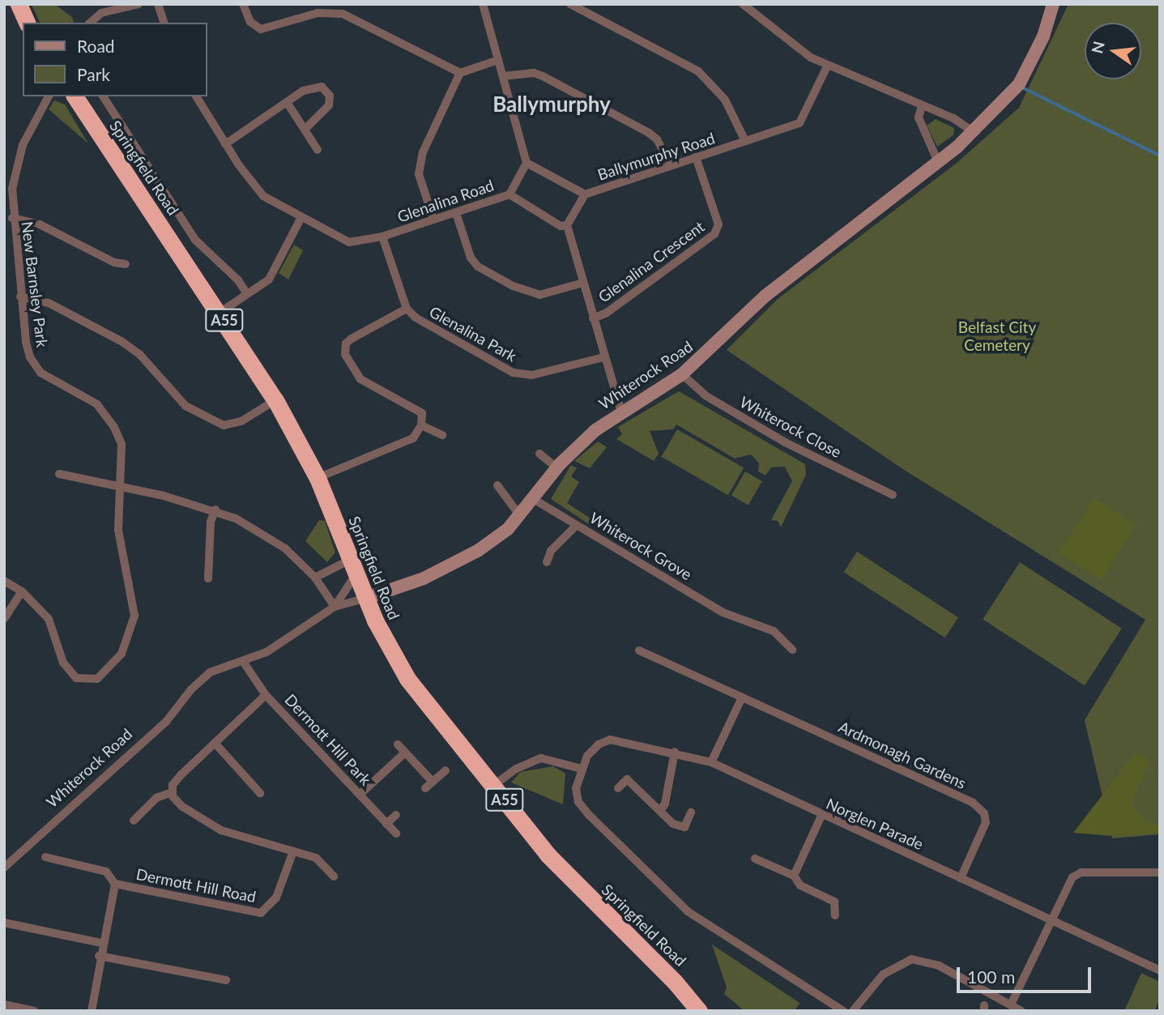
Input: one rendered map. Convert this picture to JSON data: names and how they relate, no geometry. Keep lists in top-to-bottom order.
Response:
{
  "streets": {
    "highway": ["Springfield Road", "A55"],
    "street": [
      "Ballymurphy Road",
      "Glenalina Road",
      "Glenalina Crescent",
      "New Barnsley Park",
      "Glenalina Park",
      "Whiterock Road",
      "Whiterock Close",
      "Whiterock Grove",
      "Dermott Hill Park",
      "Ardmonagh Gardens",
      "Norglen Parade",
      "Dermott Hill Road"
    ]
  },
  "crossings": [
    ["Ballymurphy Road", "Glenalina Crescent"],
    ["Springfield Road", "Whiterock Road"],
    ["Glenalina Road", "Glenalina Park"],
    ["Whiterock Road", "Whiterock Close"],
    ["Whiterock Road", "Whiterock Grove"],
    ["Whiterock Road", "Dermott Hill Park"],
    ["Ardmonagh Gardens", "Norglen Parade"]
  ],
  "districts": ["Ballymurphy"],
  "parks": ["Belfast City Cemetery"],
  "legend": ["Road", "Park"],
  "scale_bar": "100 m",
  "north": "left"
}
